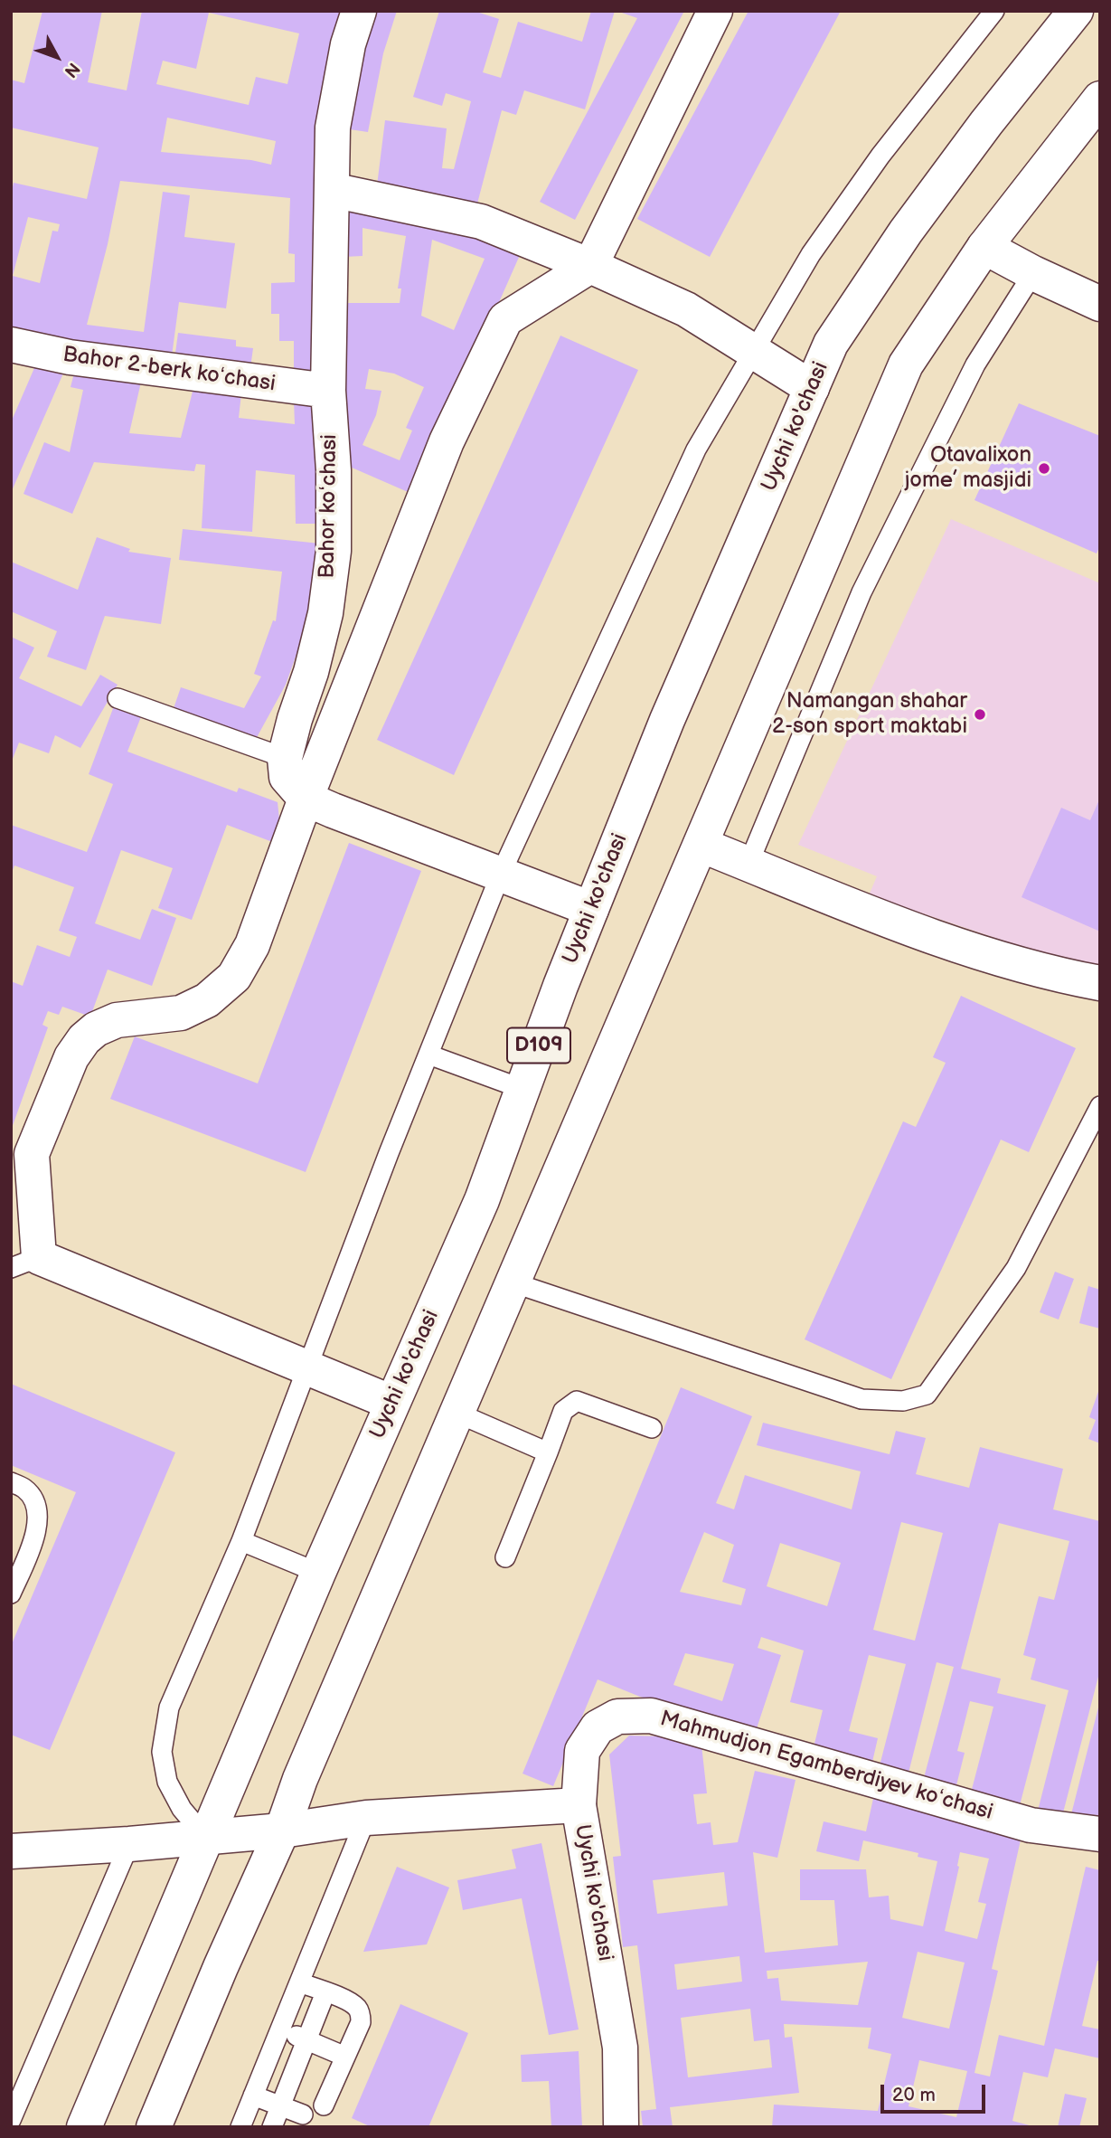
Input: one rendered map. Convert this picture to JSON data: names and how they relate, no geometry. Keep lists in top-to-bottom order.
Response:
{
  "streets": {
    "street": [
      "Bahor 2-berk koʻchasi",
      "Uychi ko'chasi",
      "Bahor koʻchasi",
      "D109",
      "Mahmudjon Egamberdiyev koʻchasi"
    ]
  },
  "crossings": [
    ["Bahor 2-berk koʻchasi", "Bahor koʻchasi"],
    ["Uychi ko'chasi", "Mahmudjon Egamberdiyev koʻchasi"]
  ],
  "places": ["Otavalixon jome’ masjidi", "Namangan shahar 2-son sport maktabi"],
  "scale_bar": "20 m",
  "north": "bottom right"
}
